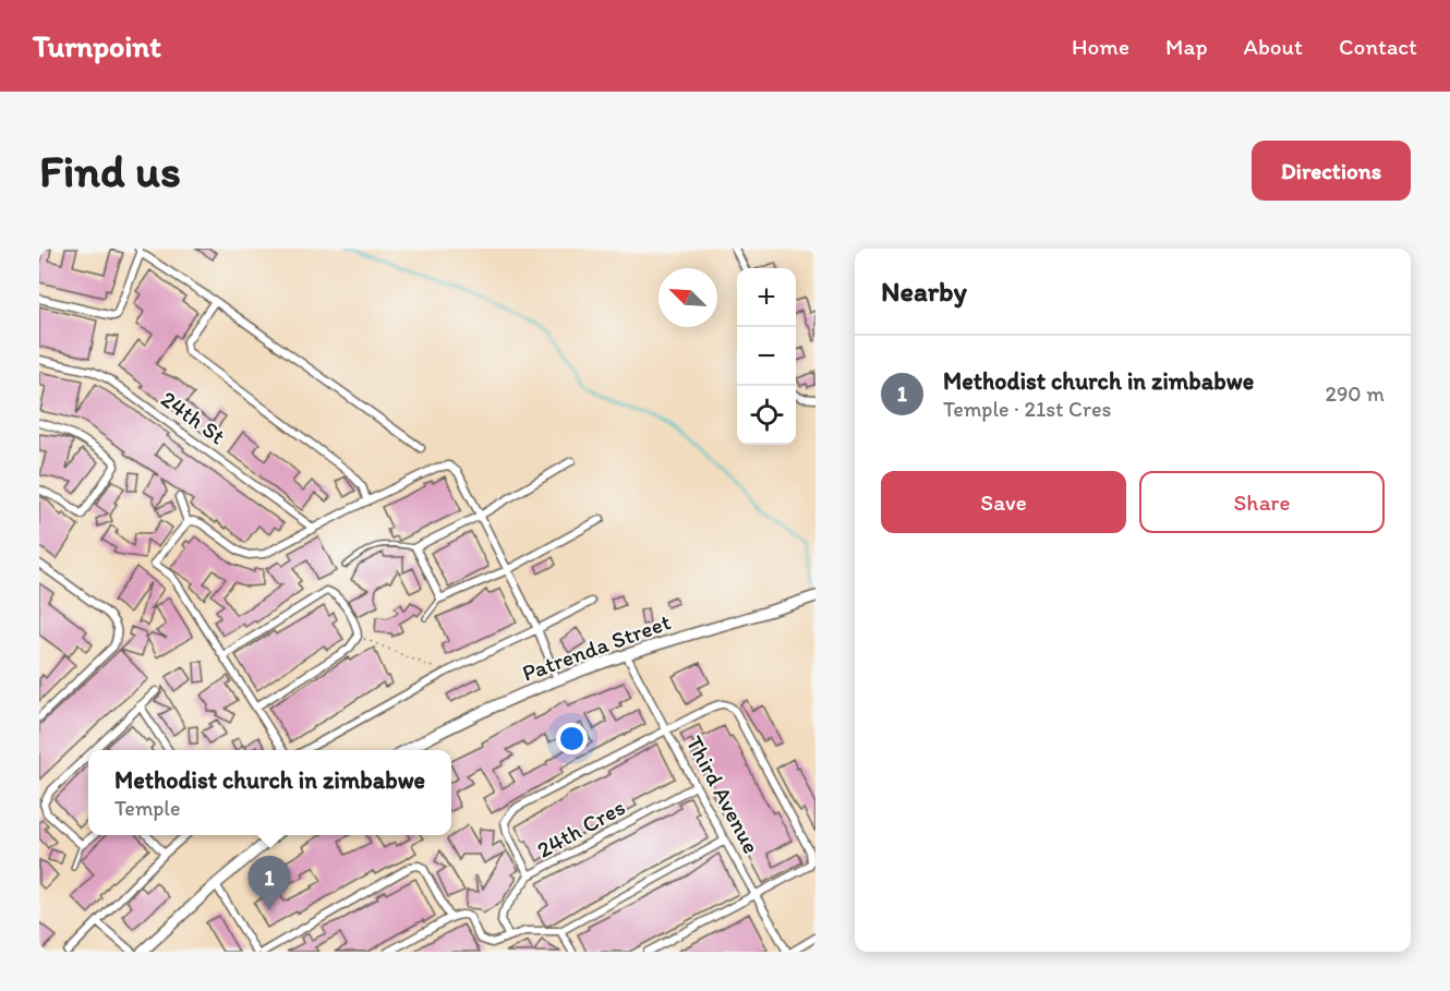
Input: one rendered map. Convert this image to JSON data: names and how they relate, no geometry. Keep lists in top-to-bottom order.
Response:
{
  "streets": {
    "street": [
      "24th St",
      "Patrenda Street",
      "Third Avenue",
      "24th Cres"
    ]
  },
  "crossings": [
    ["Patrenda Street", "Third Avenue"],
    ["Third Avenue", "24th Cres"]
  ],
  "north": "top left",
  "page": {
    "header": "Turnpoint",
    "nav": [
      "Home",
      "Map",
      "About",
      "Contact"
    ],
    "buttons": [
      "Directions",
      ["Save", "Share"]
    ],
    "title": "Find us",
    "heading": "Nearby",
    "map_buttons": ["+", "−"],
    "list": [
      {
        "mark": "1",
        "name": "Methodist church in zimbabwe",
        "note": "Temple · 21st Cres",
        "value": "290 m"
      }
    ],
    "popup": ["Methodist church in zimbabwe", "Temple"],
    "pins": "1"
  }
}
